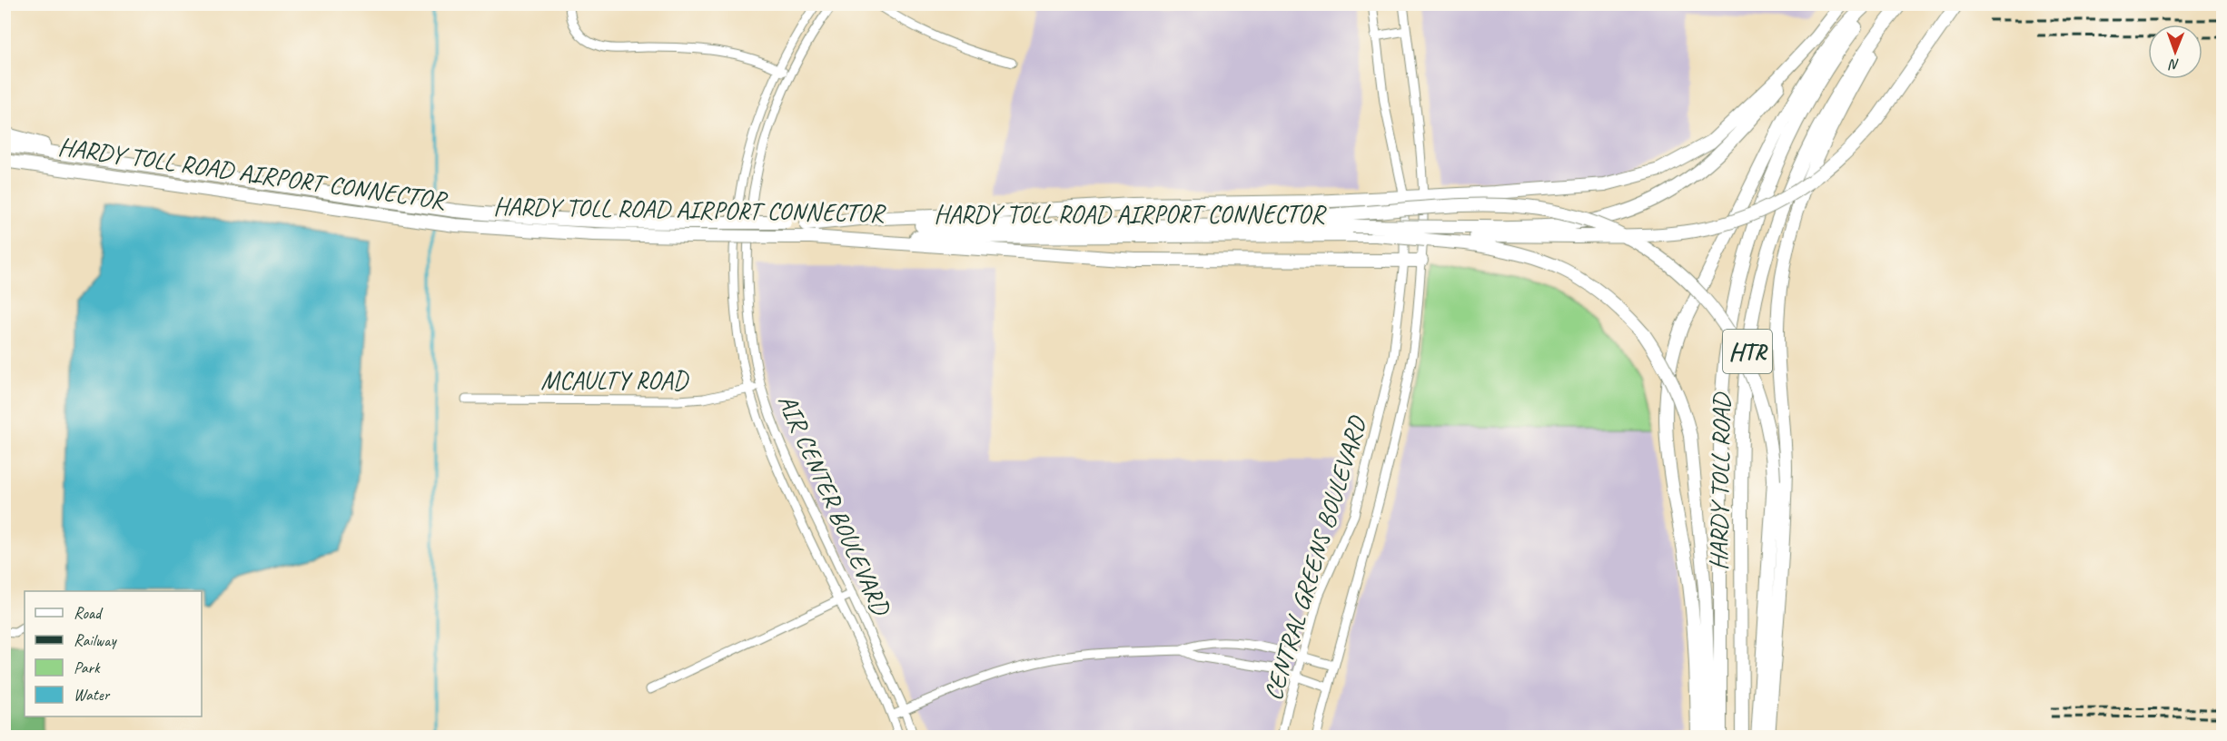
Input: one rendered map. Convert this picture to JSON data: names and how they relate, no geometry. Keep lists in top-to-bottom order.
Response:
{
  "streets": {
    "highway": ["HARDY TOLL ROAD AIRPORT CONNECTOR", "HTR", "HARDY TOLL ROAD"],
    "street": ["MCAULTY ROAD", "AIR CENTER BOULEVARD", "CENTRAL GREENS BOULEVARD"]
  },
  "crossings": [
    ["MCAULTY ROAD", "AIR CENTER BOULEVARD"]
  ],
  "legend": [
    "Road",
    "Railway",
    "Park",
    "Water"
  ],
  "north": "bottom"
}
